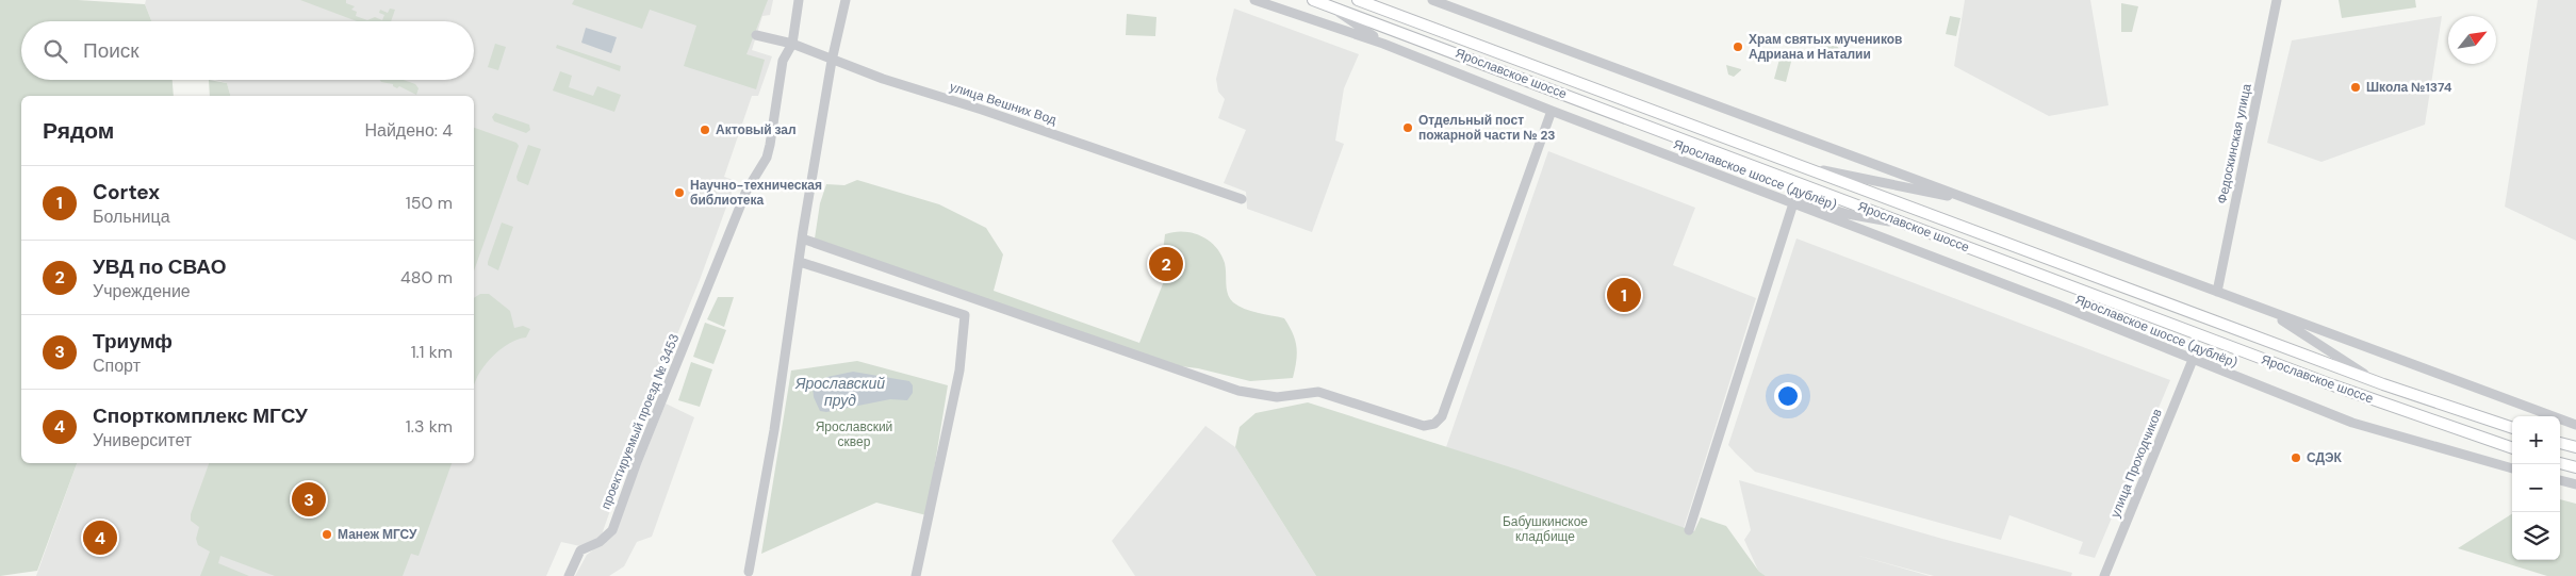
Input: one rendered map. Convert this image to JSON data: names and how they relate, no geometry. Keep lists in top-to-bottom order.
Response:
{
  "streets": {
    "main road": ["Ярославское шоссе"],
    "street": [
      "улица Вешних Вод",
      "Федоскинская улица",
      "Ярославское шоссе (дублёр)",
      "проектируемый проезд № 3453",
      "улица Проходчиков"
    ]
  },
  "crossings": [
    ["улица Вешних Вод", "проектируемый проезд № 3453"],
    ["Ярославское шоссе (дублёр)", "улица Проходчиков"]
  ],
  "water": ["Ярославский пруд"],
  "parks": ["Ярославский сквер", "Бабушкинское кладбище"],
  "places": [
    "Храм святых мучеников Адриана и Наталии",
    "Школа №1374",
    "Отдельный пост пожарной части № 23",
    "Актовый зал",
    "Научно-техническая библиотека",
    "СДЭК",
    "Манеж МГСУ"
  ],
  "north": "top right",
  "page": {
    "search": "Поиск",
    "heading": ["Рядом", "Найдено: 4"],
    "list": [
      {
        "mark": "1",
        "name": "Cortex",
        "note": "Больница",
        "value": "150 m"
      },
      {
        "mark": "2",
        "name": "УВД по СВАО",
        "note": "Учреждение",
        "value": "480 m"
      },
      {
        "mark": "3",
        "name": "Триумф",
        "note": "Спорт",
        "value": "1.1 km"
      },
      {
        "mark": "4",
        "name": "Спорткомплекс МГСУ",
        "note": "Университет",
        "value": "1.3 km"
      }
    ],
    "pins": [
      "2",
      "1",
      "3",
      "4"
    ],
    "map_buttons": ["+", "−"]
  }
}
